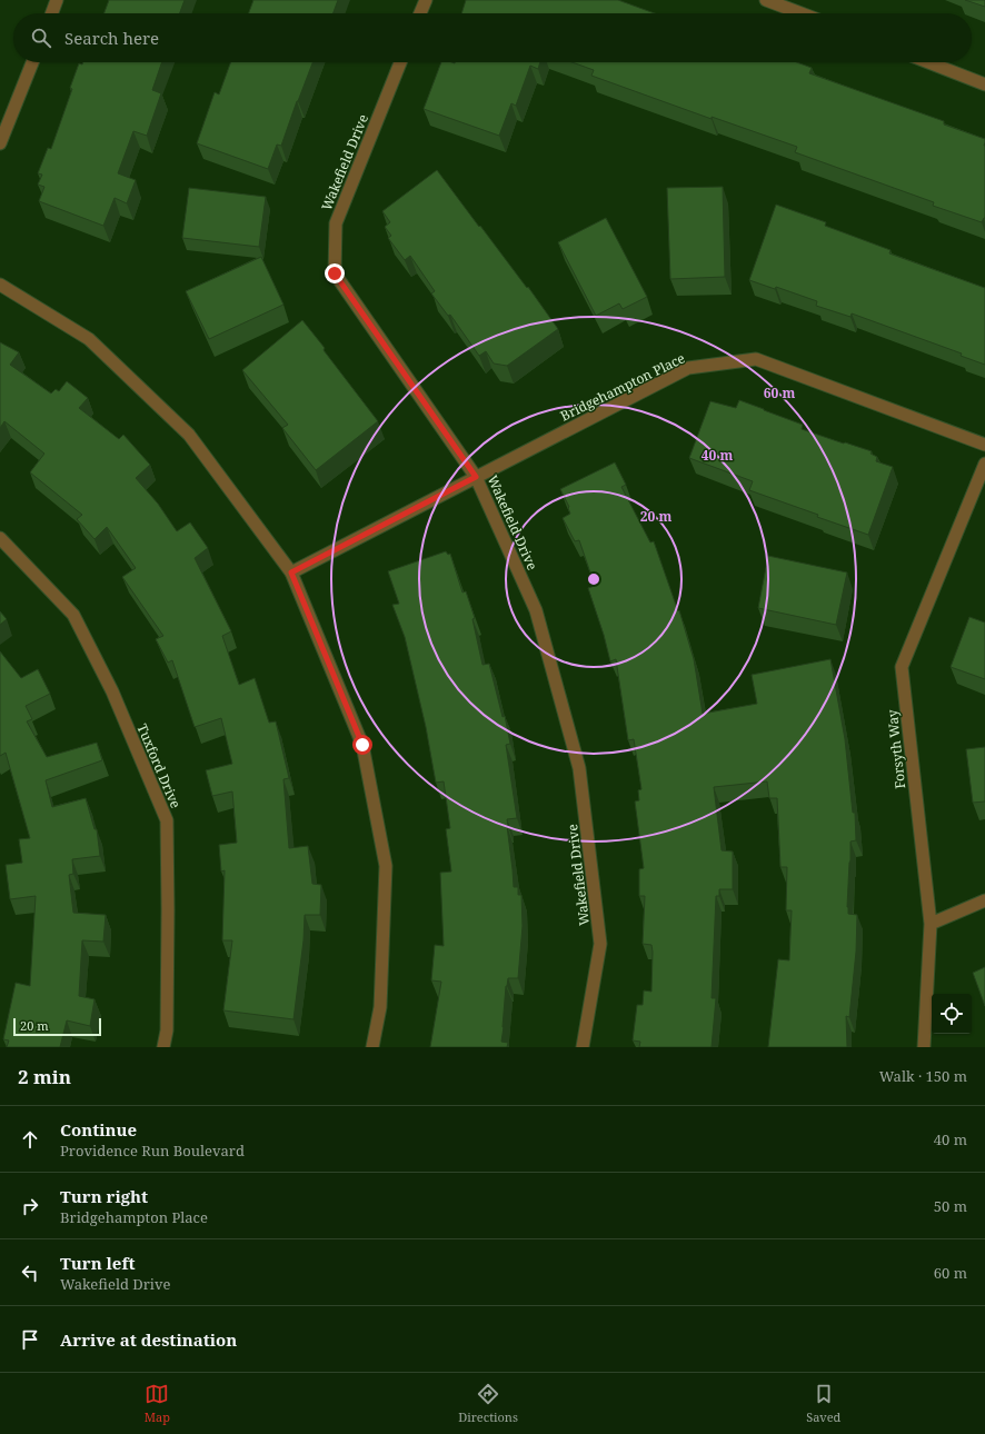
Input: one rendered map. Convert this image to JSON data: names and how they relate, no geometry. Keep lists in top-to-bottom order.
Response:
{
  "streets": {
    "street": [
      "Wakefield Drive",
      "Bridgehampton Place",
      "Forsyth Way",
      "Tuxford Drive"
    ]
  },
  "crossings": [
    ["Wakefield Drive", "Bridgehampton Place"]
  ],
  "scale_bar": "20 m",
  "page": {
    "search": "Search here",
    "scale": "20 m",
    "heading": ["2 min", "Walk · 150 m"],
    "list": [
      ["Continue", "Providence Run Boulevard", "40 m"],
      ["Turn right", "Bridgehampton Place", "50 m"],
      ["Turn left", "Wakefield Drive", "60 m"],
      "Arrive at destination"
    ],
    "nav": ["Map", "Directions", "Saved"]
  },
  "rings": ["60 m", "40 m", "20 m"]
}
